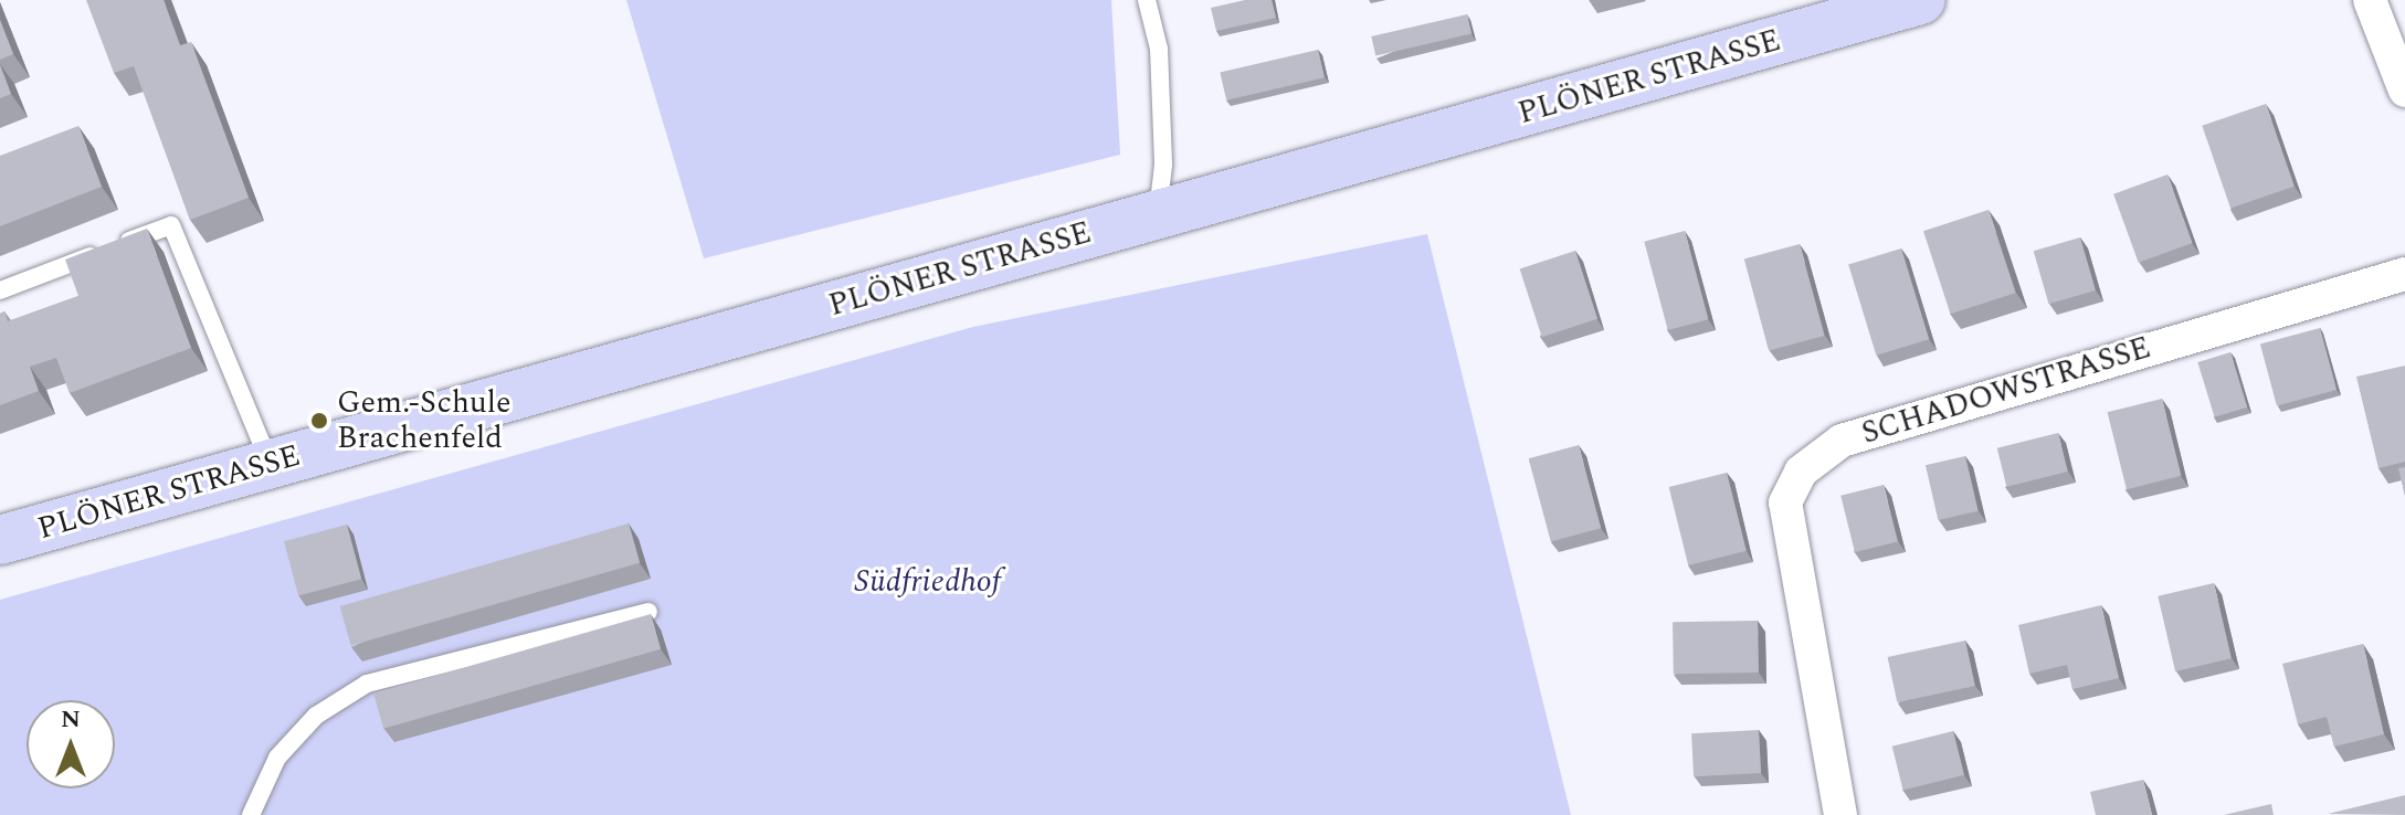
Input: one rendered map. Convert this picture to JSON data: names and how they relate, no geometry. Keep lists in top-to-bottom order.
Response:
{
  "streets": {
    "main road": ["PLÖNER STRASSE"],
    "street": ["SCHADOWSTRASSE"]
  },
  "parks": ["Südfriedhof"],
  "places": ["Gem.-Schule Brachenfeld"],
  "north": "top"
}
